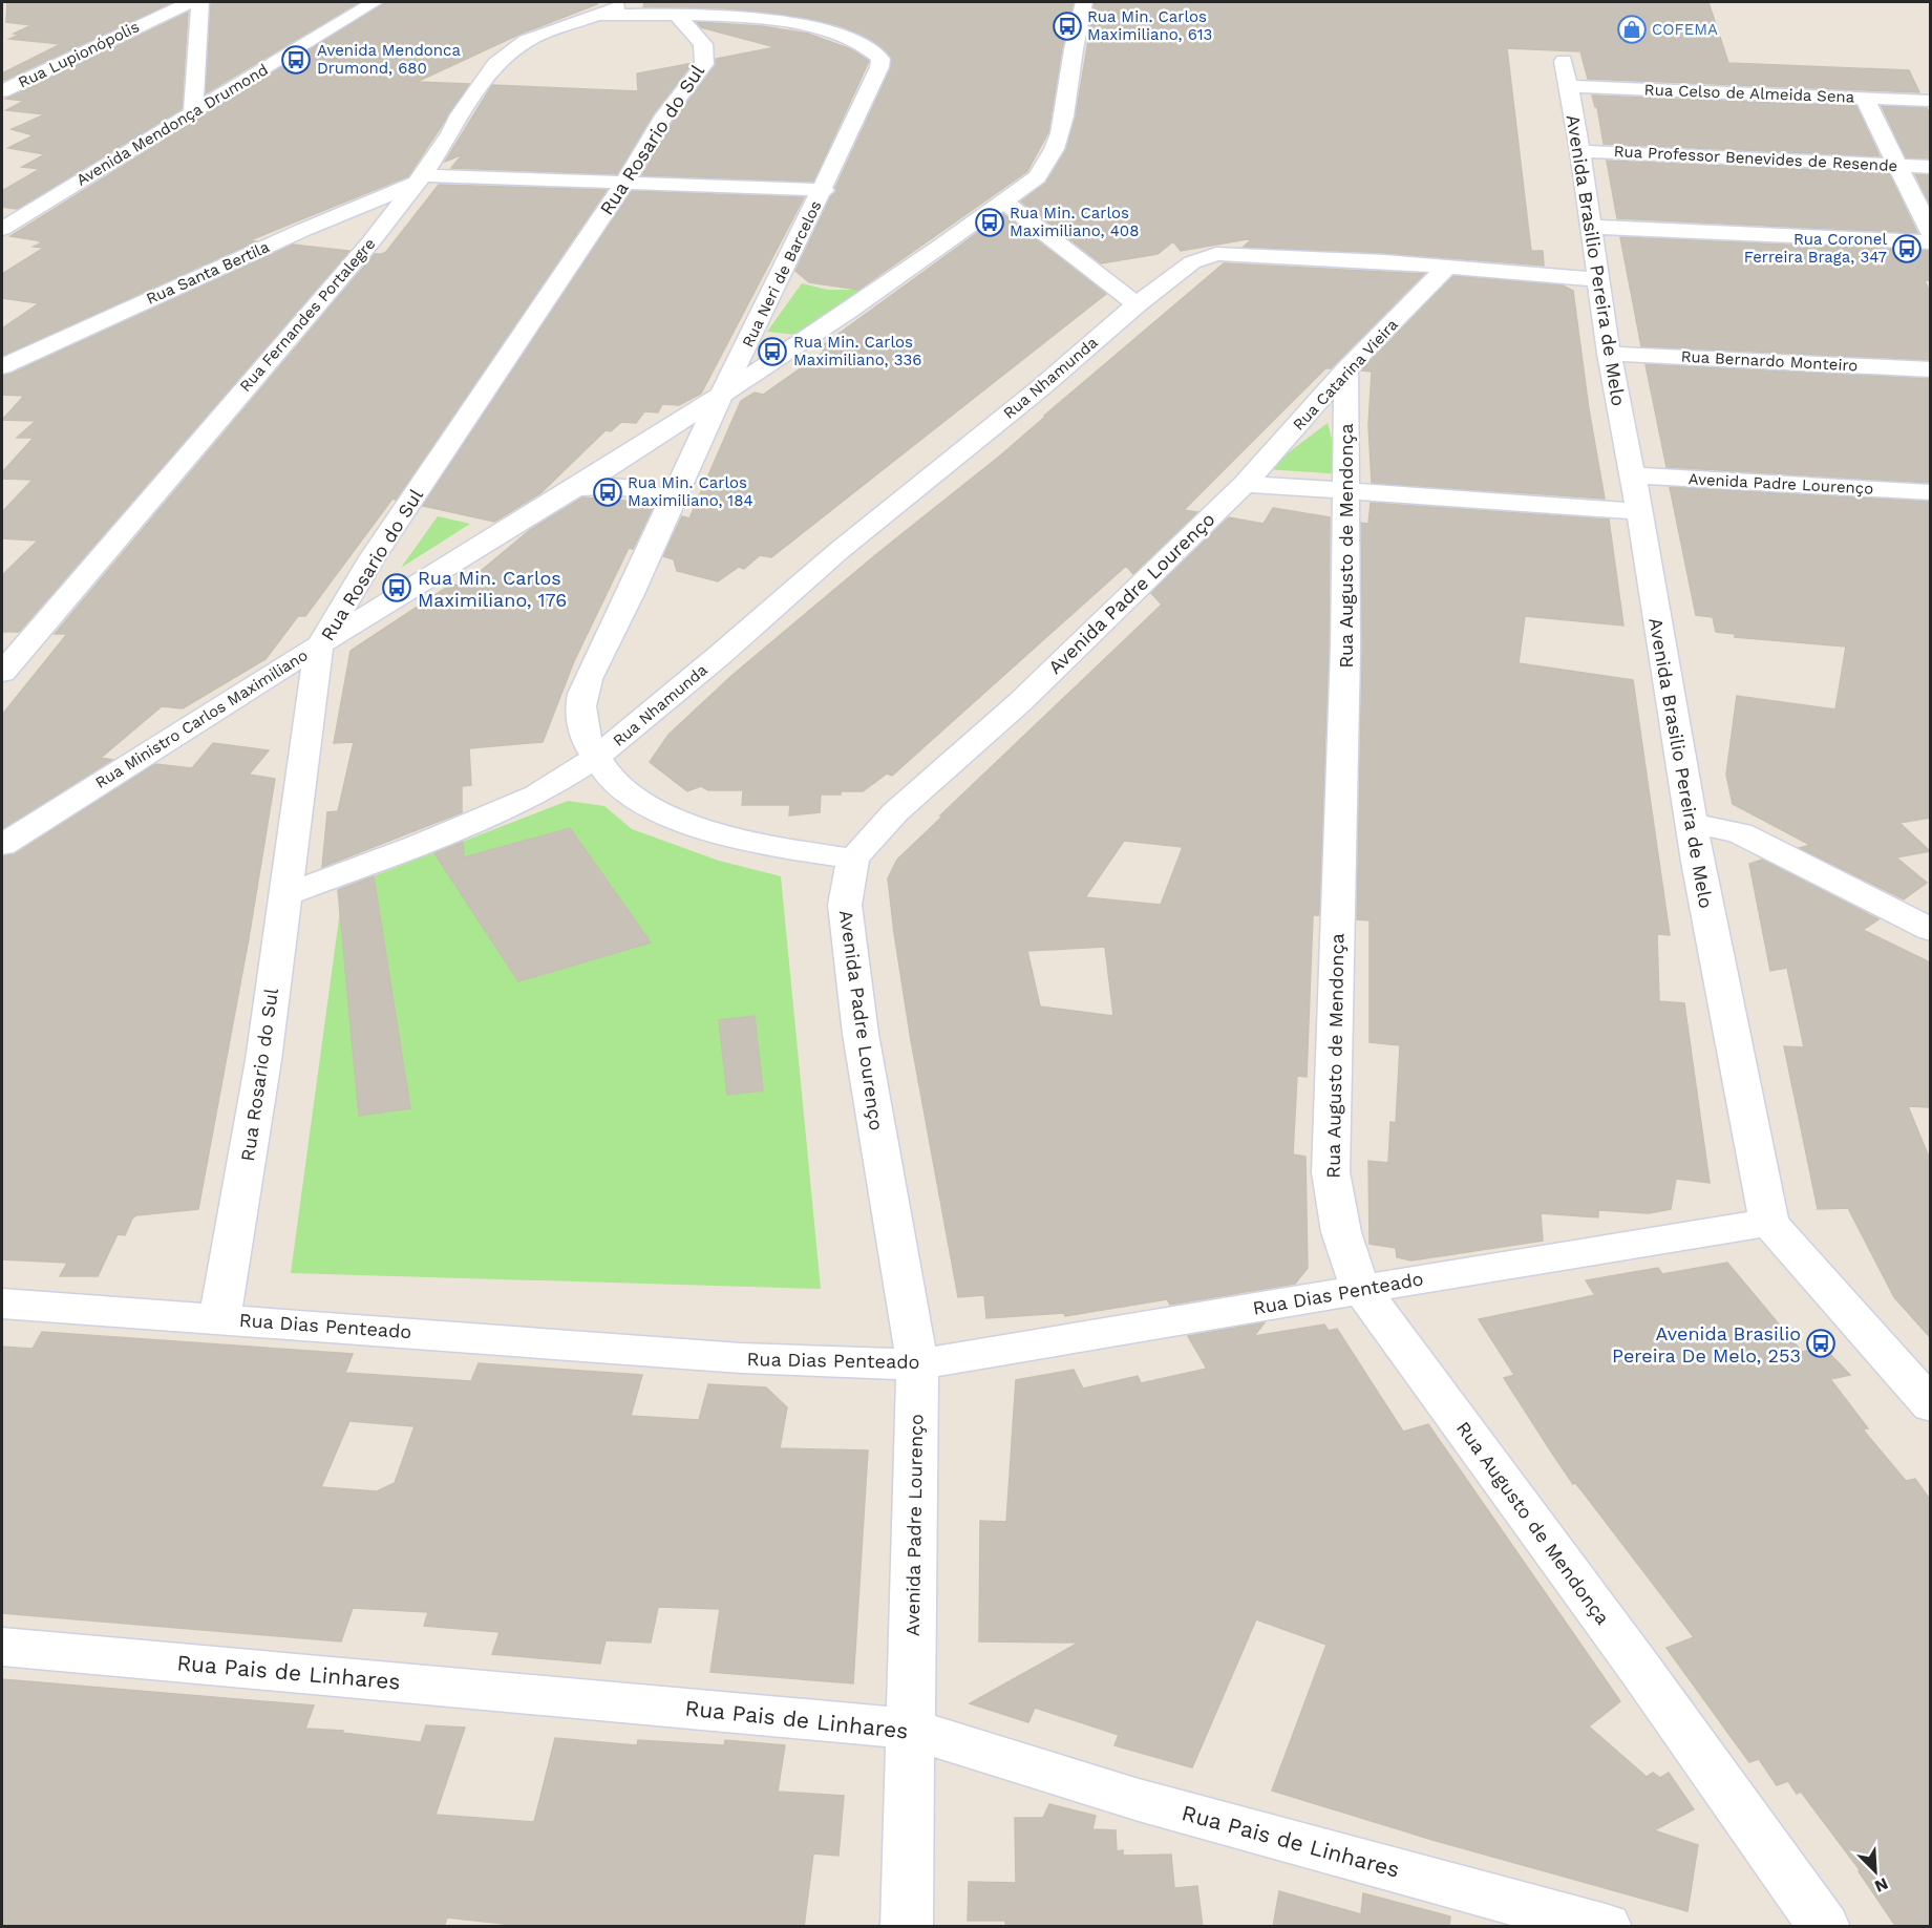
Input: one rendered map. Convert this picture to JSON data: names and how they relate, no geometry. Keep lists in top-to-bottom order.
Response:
{
  "streets": {
    "street": [
      "Rua Lupionópolis",
      "Rua Celso de Almeida Sena",
      "Avenida Mendonça Drumond",
      "Rua Rosario do Sul",
      "Rua Professor Benevides de Resende",
      "Avenida Brasilio Pereira de Melo",
      "Rua Santa Bertila",
      "Rua Neri de Barcelos",
      "Rua Fernandes Portalegre",
      "Rua Bernardo Monteiro",
      "Rua Catarina Vieira",
      "Rua Nhamunda",
      "Avenida Padre Lourenço",
      "Rua Augusto de Mendonça",
      "Rua Ministro Carlos Maximiliano",
      "Rua Dias Penteado",
      "Rua Pais de Linhares"
    ]
  },
  "crossings": [
    ["Rua Celso de Almeida Sena", "Avenida Brasilio Pereira de Melo"],
    ["Rua Rosario do Sul", "Rua Neri de Barcelos"],
    ["Rua Rosario do Sul", "Rua Nhamunda"],
    ["Rua Rosario do Sul", "Rua Ministro Carlos Maximiliano"],
    ["Rua Rosario do Sul", "Rua Dias Penteado"],
    ["Rua Professor Benevides de Resende", "Avenida Brasilio Pereira de Melo"],
    ["Avenida Brasilio Pereira de Melo", "Rua Bernardo Monteiro"],
    ["Avenida Brasilio Pereira de Melo", "Rua Nhamunda"],
    ["Avenida Brasilio Pereira de Melo", "Avenida Padre Lourenço"],
    ["Avenida Brasilio Pereira de Melo", "Rua Dias Penteado"],
    ["Rua Santa Bertila", "Rua Fernandes Portalegre"],
    ["Rua Neri de Barcelos", "Rua Fernandes Portalegre"],
    ["Rua Neri de Barcelos", "Rua Nhamunda"],
    ["Rua Neri de Barcelos", "Rua Ministro Carlos Maximiliano"],
    ["Rua Catarina Vieira", "Rua Nhamunda"],
    ["Rua Catarina Vieira", "Avenida Padre Lourenço"],
    ["Rua Catarina Vieira", "Rua Augusto de Mendonça"],
    ["Rua Nhamunda", "Avenida Padre Lourenço"],
    ["Avenida Padre Lourenço", "Rua Dias Penteado"],
    ["Avenida Padre Lourenço", "Rua Pais de Linhares"],
    ["Rua Augusto de Mendonça", "Rua Dias Penteado"]
  ],
  "places": {
    "bus stop": [
      "Rua Min. Carlos Maximiliano, 613",
      "Avenida Mendonca Drumond, 680",
      "Rua Min. Carlos Maximiliano, 408",
      "Rua Coronel Ferreira Braga, 347",
      "Rua Min. Carlos Maximiliano, 336",
      "Rua Min. Carlos Maximiliano, 184",
      "Rua Min. Carlos Maximiliano, 176",
      "Avenida Brasilio Pereira De Melo, 253"
    ],
    "shop": ["COFEMA"]
  },
  "north": "bottom right"
}
